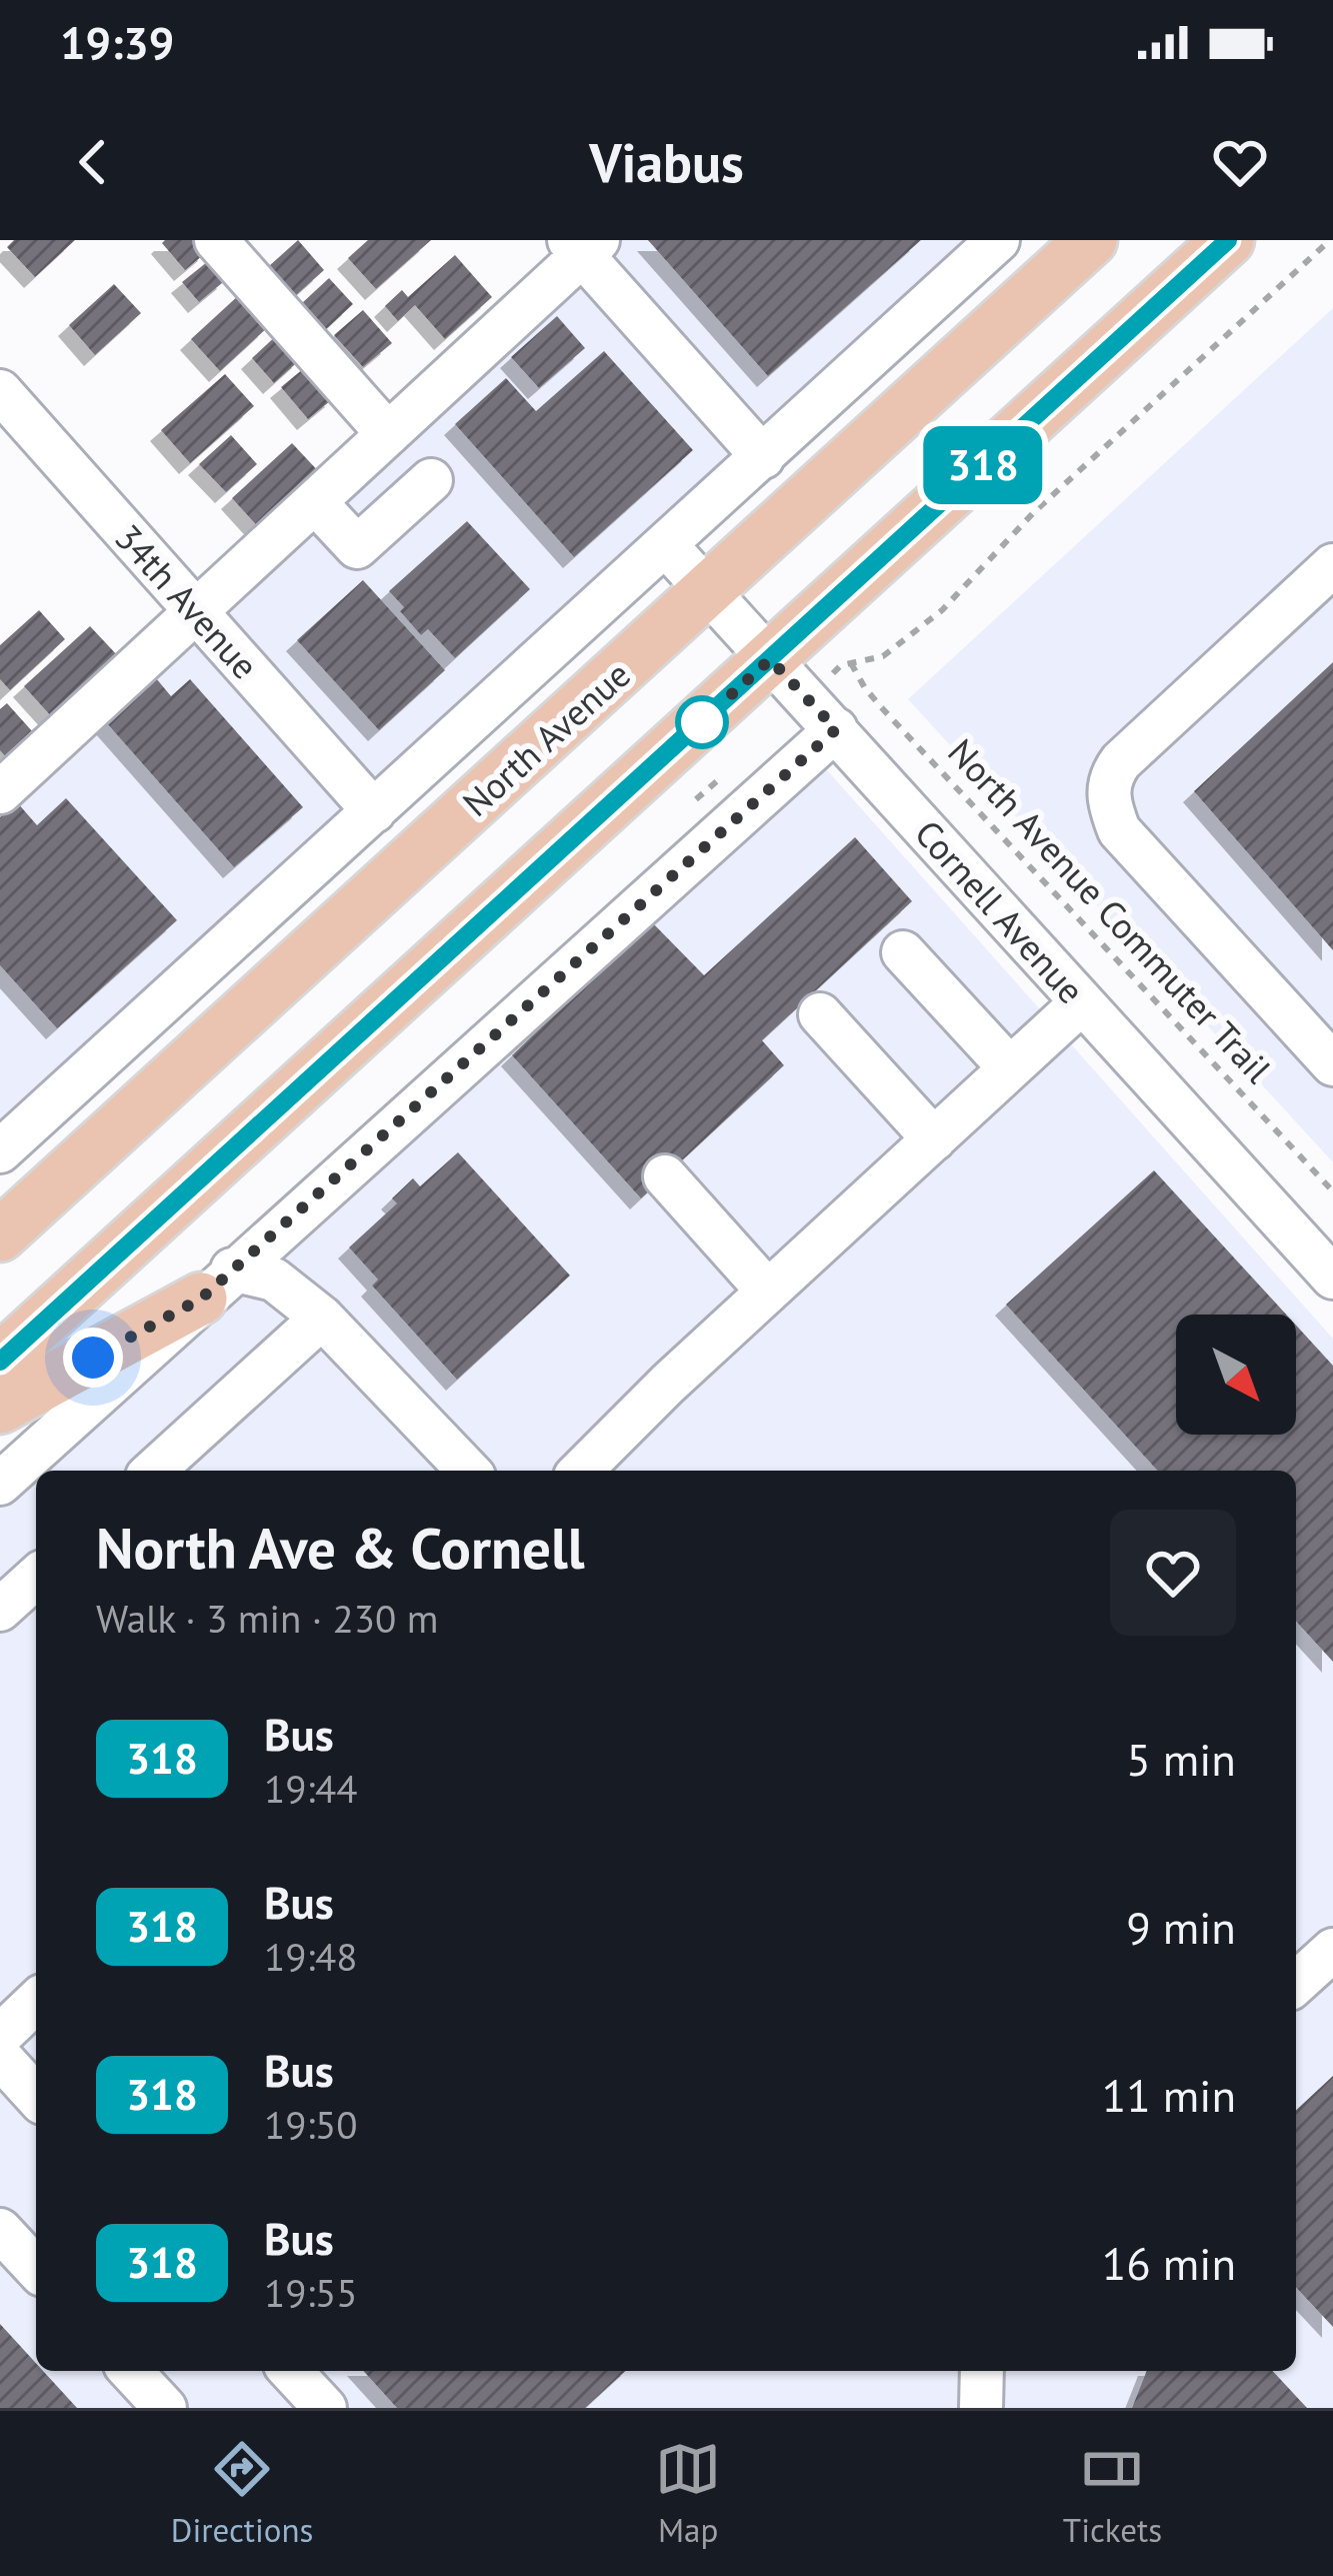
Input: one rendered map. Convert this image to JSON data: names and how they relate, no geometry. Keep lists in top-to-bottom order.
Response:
{
  "streets": {
    "main road": ["North Avenue"],
    "street": ["34th Avenue", "Cornell Avenue"],
    "path": ["North Avenue Commuter Trail"]
  },
  "crossings": [
    ["34th Avenue", "North Avenue"],
    ["North Avenue", "Cornell Avenue"]
  ],
  "lines": ["bus line 318"],
  "north": "bottom right",
  "page": {
    "status": "19:39",
    "header": "Viabus",
    "on_map": "318",
    "heading": ["North Ave & Cornell", "Walk · 3 min · 230 m"],
    "list": [
      {
        "mark": "318",
        "name": "Bus",
        "note": "19:44",
        "value": "5 min"
      },
      {
        "mark": "318",
        "name": "Bus",
        "note": "19:48",
        "value": "9 min"
      },
      {
        "mark": "318",
        "name": "Bus",
        "note": "19:50",
        "value": "11 min"
      },
      {
        "mark": "318",
        "name": "Bus",
        "note": "19:55",
        "value": "16 min"
      }
    ],
    "tabs": ["Directions", "Map", "Tickets"]
  }
}
